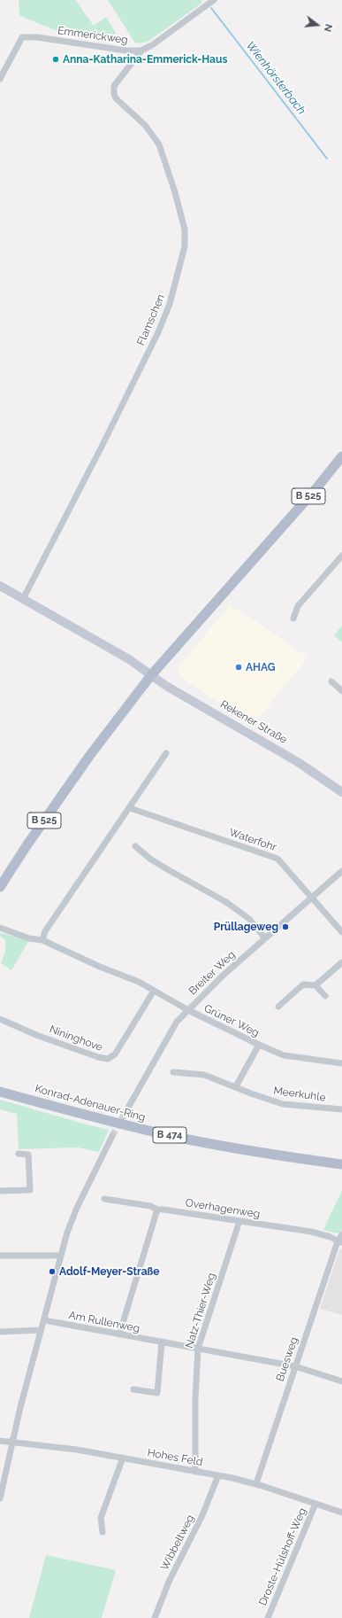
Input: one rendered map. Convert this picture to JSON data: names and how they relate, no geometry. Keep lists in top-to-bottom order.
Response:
{
  "streets": {
    "main road": ["B 525", "Konrad-Adenauer-Ring", "B 474"],
    "street": [
      "Emmerickweg",
      "Flamschen",
      "Rekener Straße",
      "Waterfohr",
      "Breiter Weg",
      "Grüner Weg",
      "Nininghove",
      "Meerkuhle",
      "Overhagenweg",
      "Natz-Thier-Weg",
      "Am Rullenweg",
      "Buesweg",
      "Hohes Feld",
      "Wibbeltweg",
      "Droste-Hülshoff-Weg"
    ]
  },
  "crossings": [
    ["Emmerickweg", "Flamschen"],
    ["Flamschen", "Rekener Straße"],
    ["B 525", "Rekener Straße"],
    ["Waterfohr", "Breiter Weg"],
    ["Breiter Weg", "Grüner Weg"],
    ["Grüner Weg", "Nininghove"],
    ["Overhagenweg", "Natz-Thier-Weg"],
    ["Overhagenweg", "Buesweg"],
    ["Natz-Thier-Weg", "Am Rullenweg"],
    ["Natz-Thier-Weg", "Hohes Feld"],
    ["Am Rullenweg", "Buesweg"],
    ["Buesweg", "Hohes Feld"],
    ["Hohes Feld", "Wibbeltweg"],
    ["Hohes Feld", "Droste-Hülshoff-Weg"]
  ],
  "water": ["Wienhörsterbach"],
  "places": [
    "Anna-Katharina-Emmerick-Haus",
    "AHAG",
    "Prüllageweg",
    "Adolf-Meyer-Straße"
  ],
  "north": "right"
}
